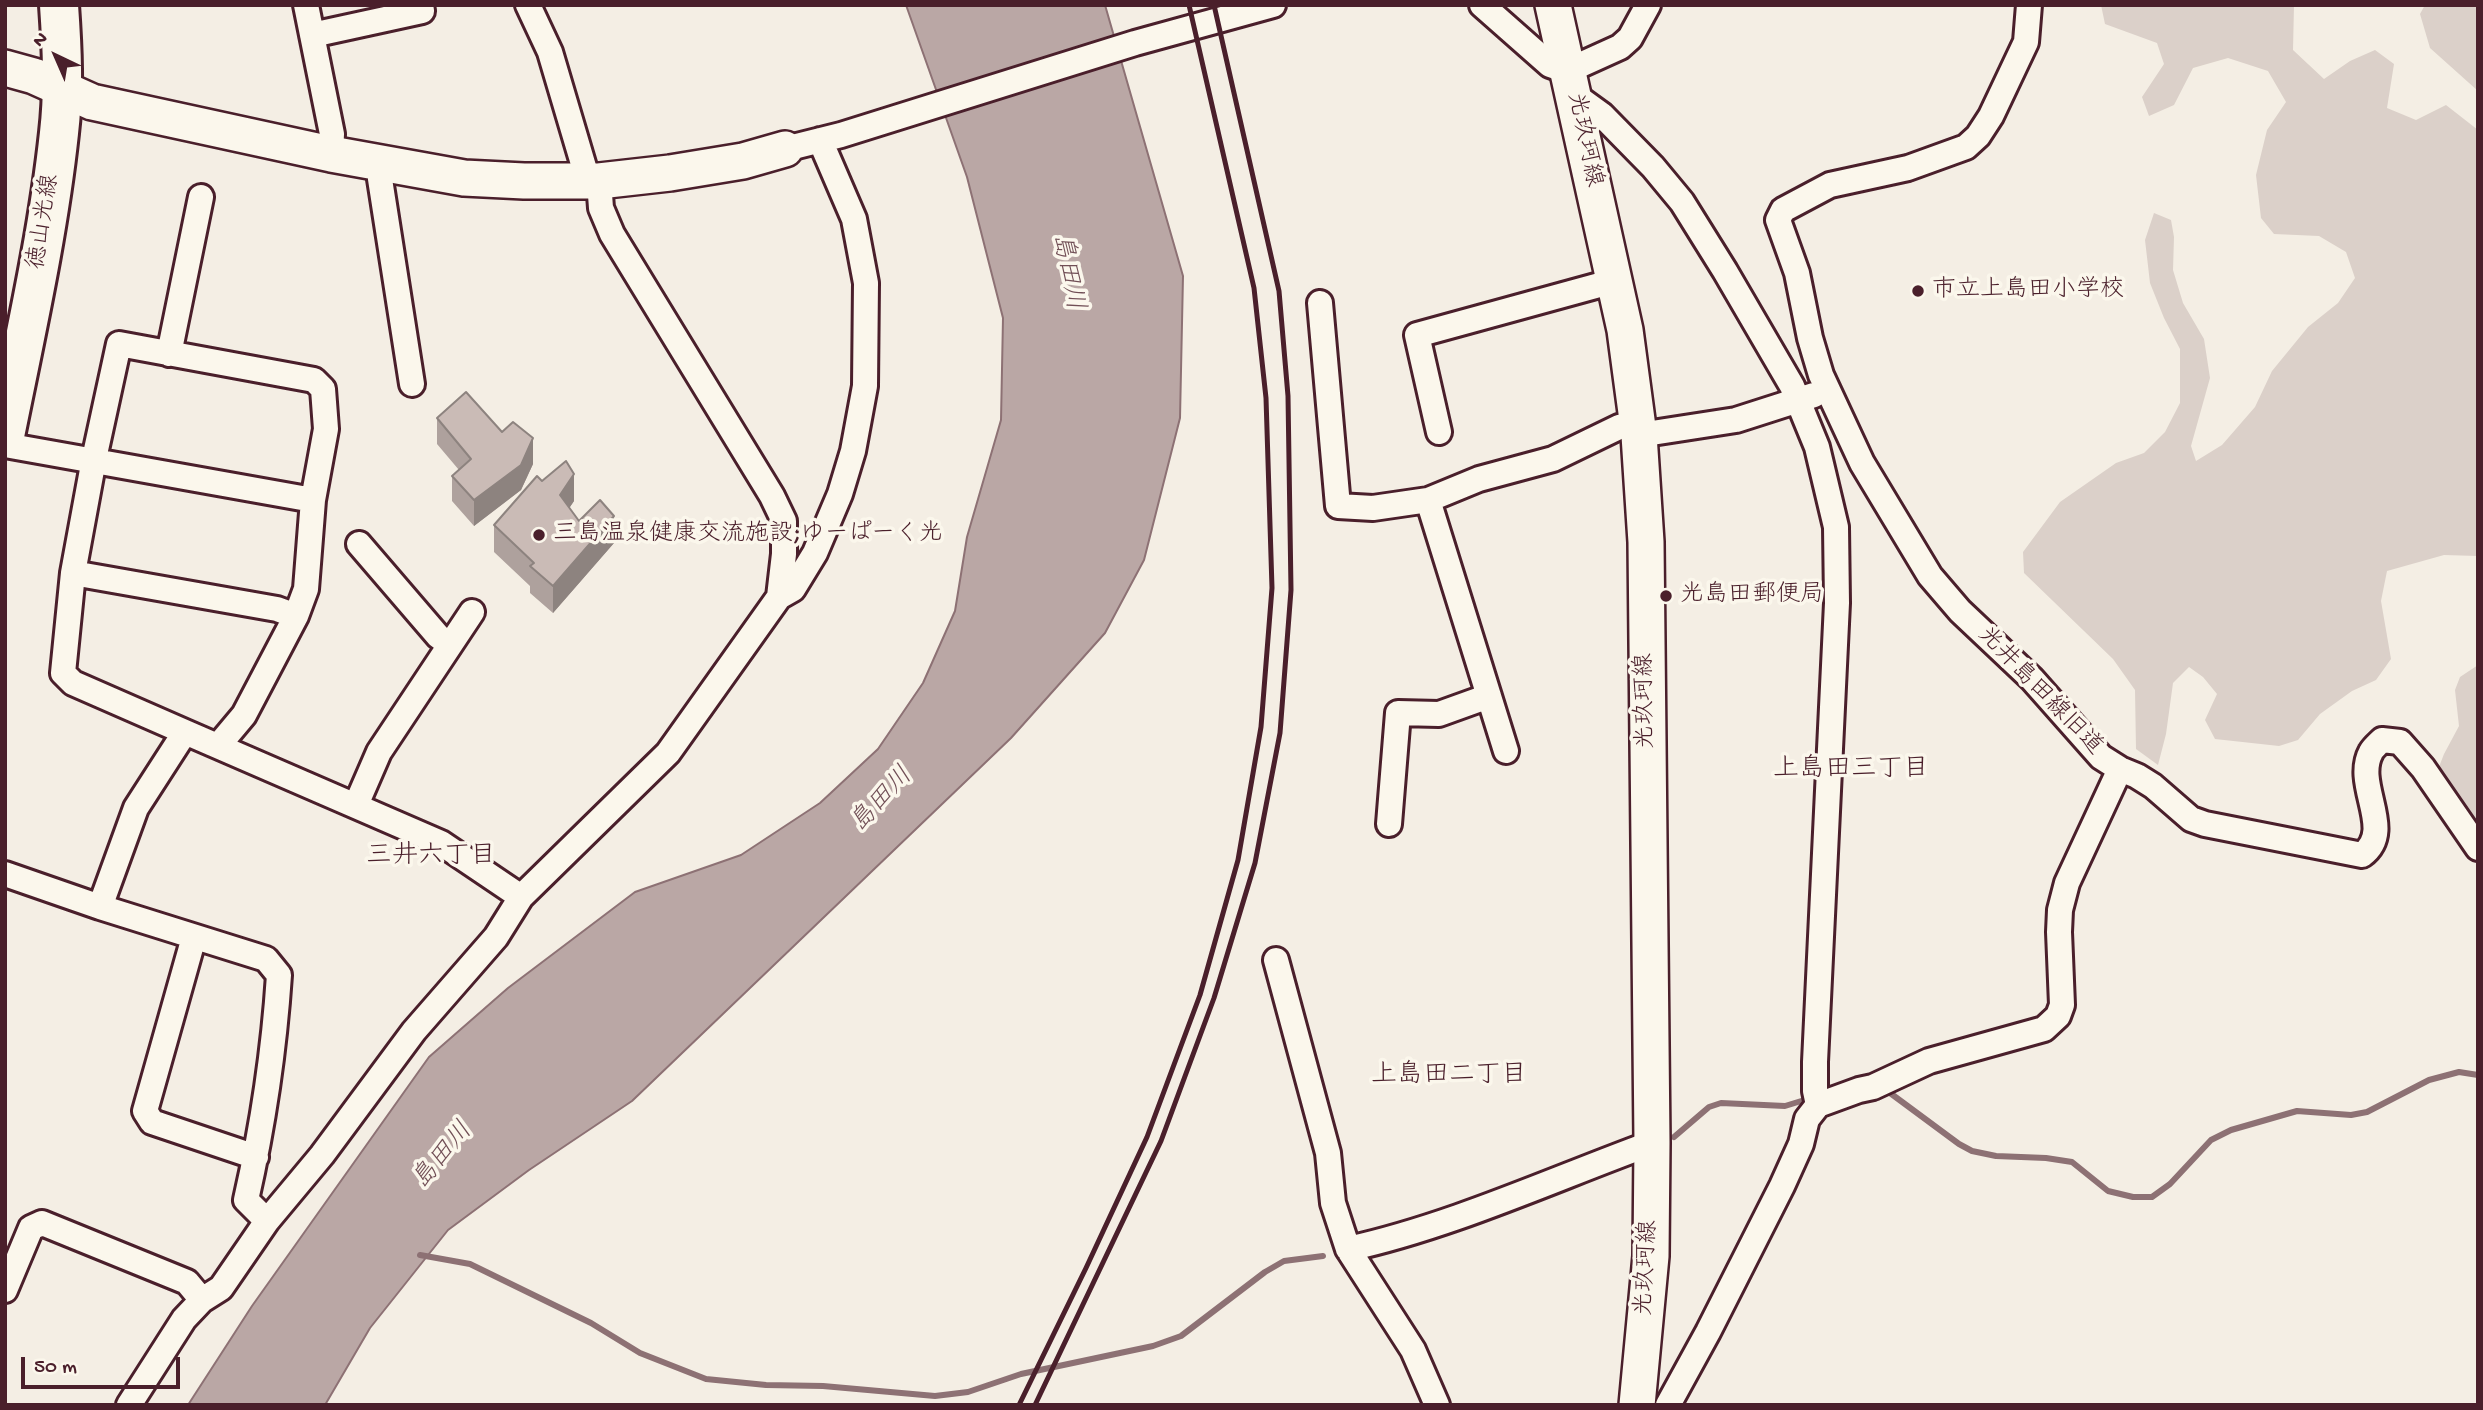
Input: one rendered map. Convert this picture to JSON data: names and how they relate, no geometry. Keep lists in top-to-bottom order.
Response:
{
  "streets": {
    "main road": ["光玖珂線", "徳山光線"],
    "street": ["光井島田線旧道"]
  },
  "districts": ["上島田三丁目", "三井六丁目", "上島田二丁目"],
  "water": ["島田川"],
  "places": ["市立上島田小学校", "三島温泉健康交流施設;ゆーぱーく光", "光島田郵便局"],
  "scale_bar": "50 m",
  "north": "top left"
}
